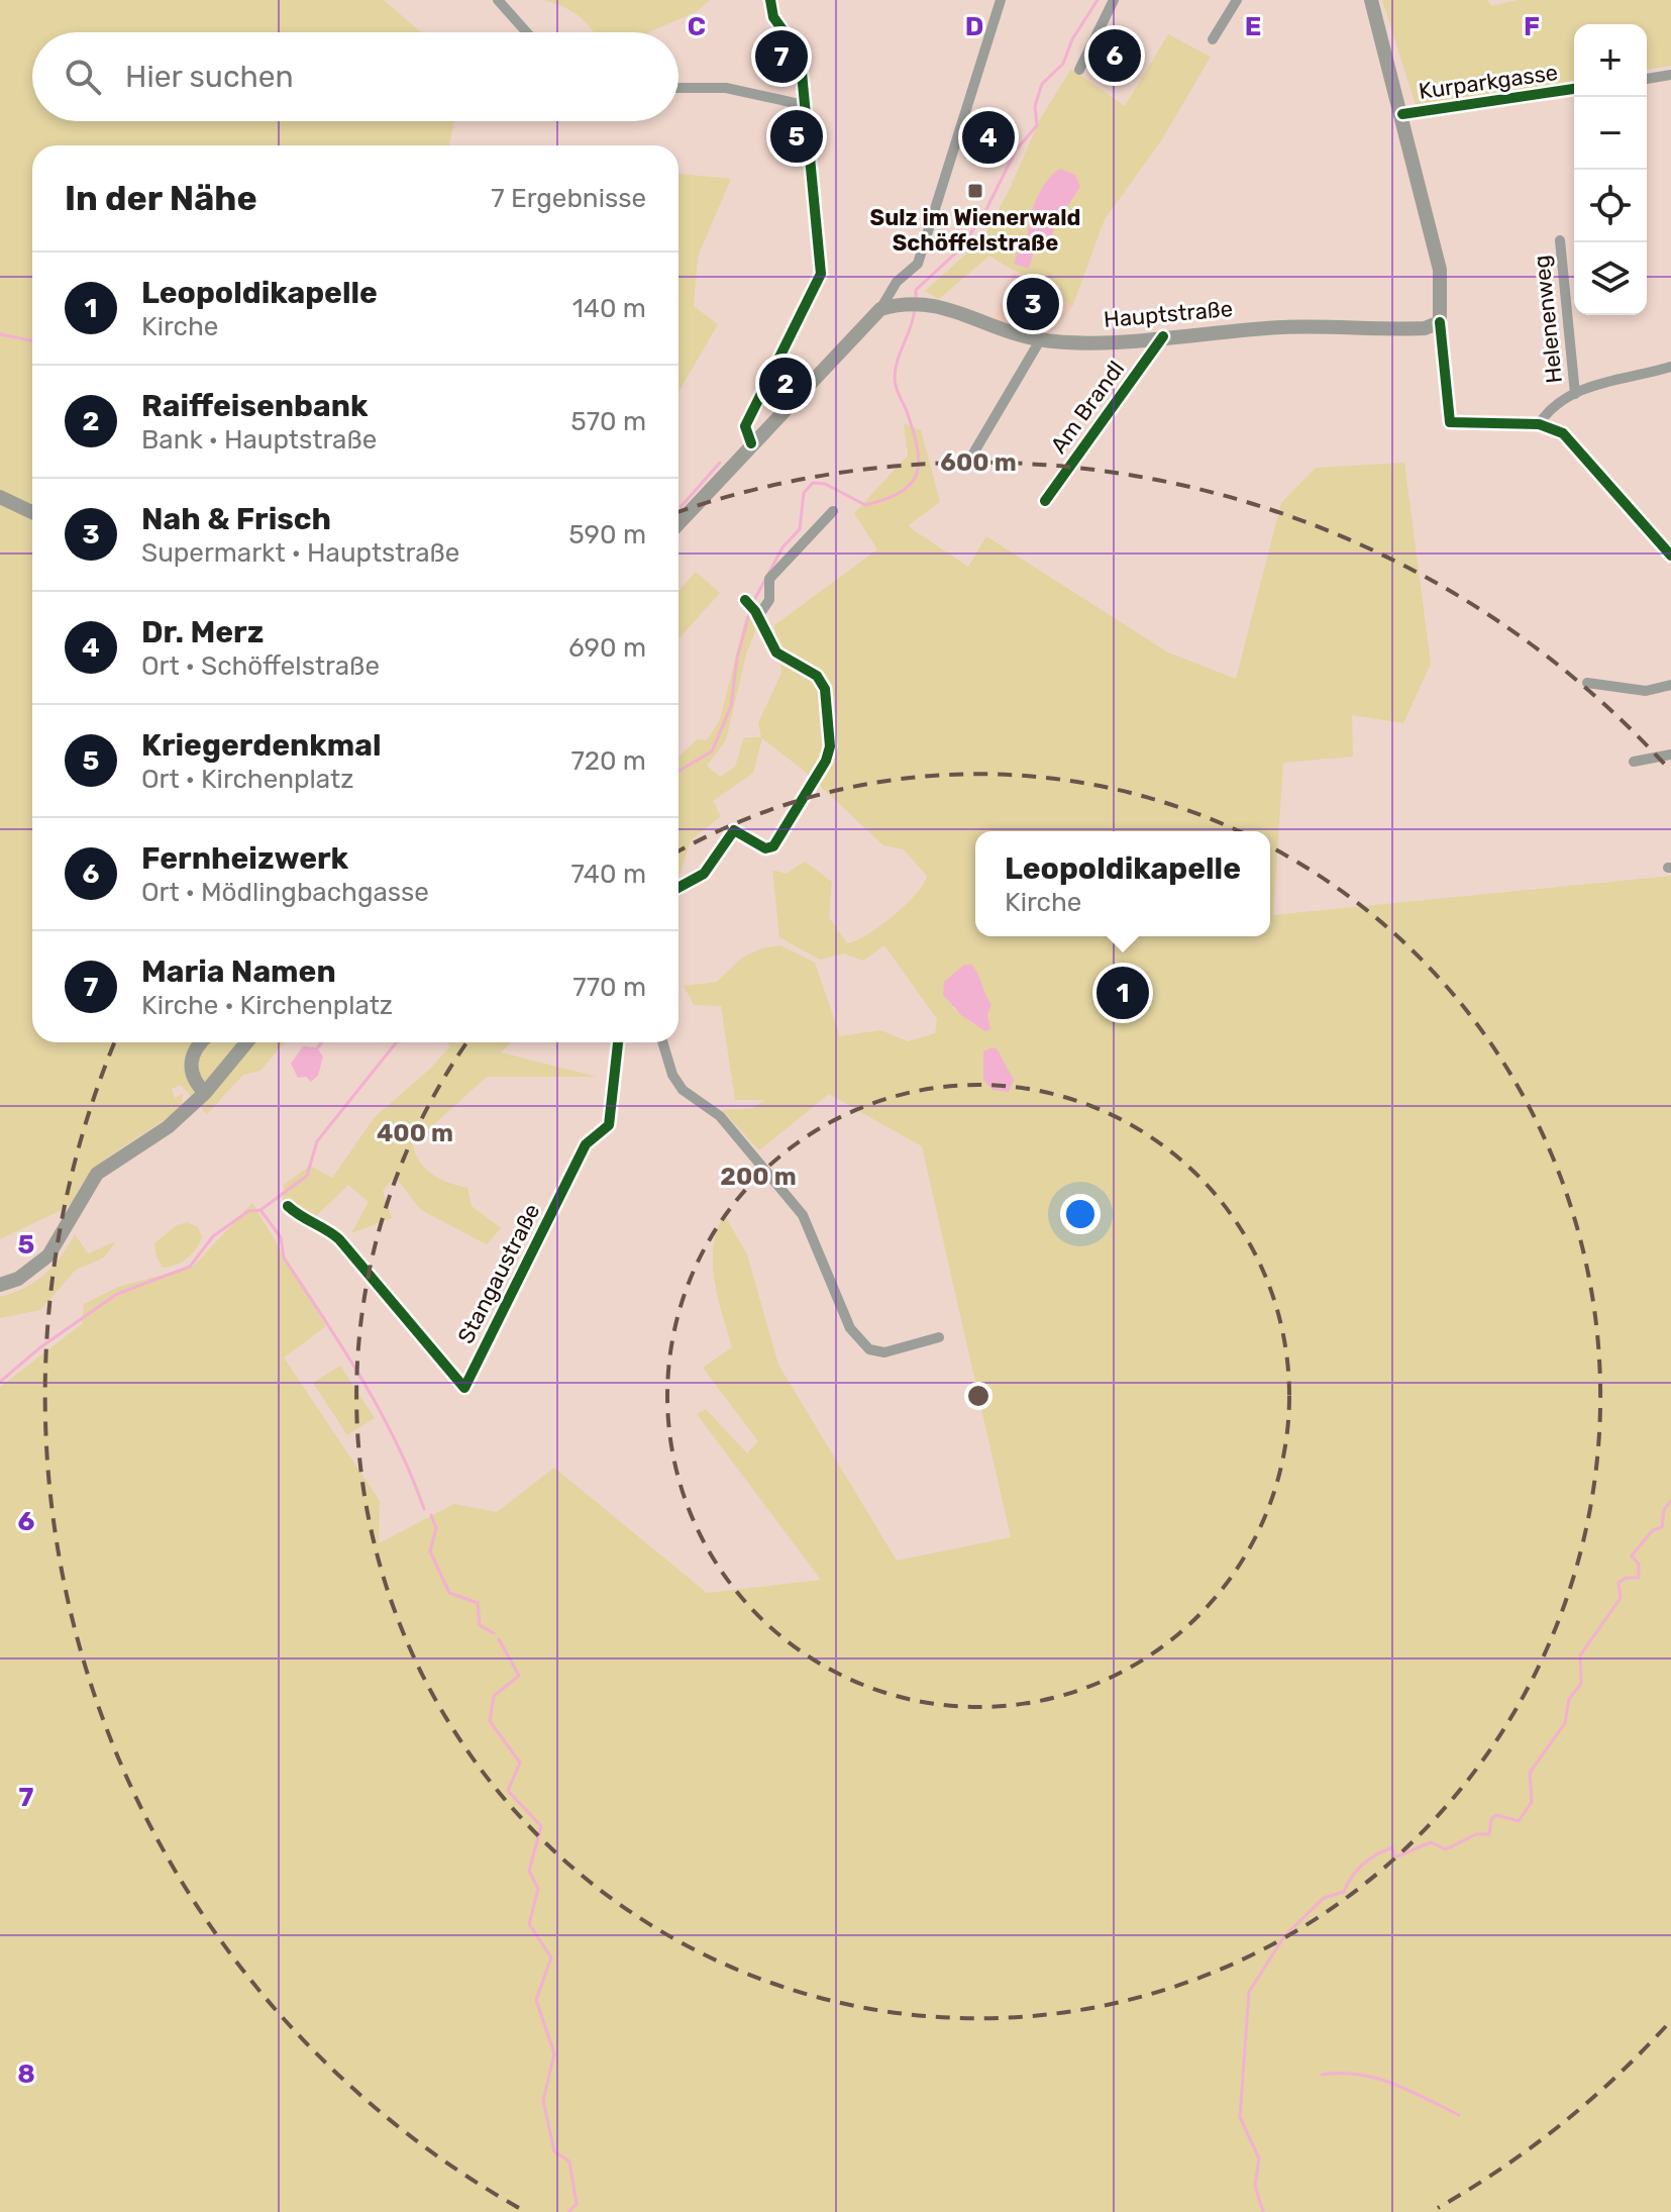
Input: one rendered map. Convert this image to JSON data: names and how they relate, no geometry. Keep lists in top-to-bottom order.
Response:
{
  "streets": {
    "main road": ["Hauptstraße"],
    "street": [
      "Kurparkgasse",
      "Helenenweg",
      "Am Brandl",
      "Stangaustraße"
    ]
  },
  "crossings": [
    ["Hauptstraße", "Am Brandl"]
  ],
  "places": {
    "transit": ["Sulz im Wienerwald Schöffelstraße"]
  },
  "page": {
    "map_buttons": ["+", "−"],
    "pins": [
      "6",
      "7",
      "5",
      "4",
      "3",
      "2",
      "1"
    ],
    "search": "Hier suchen",
    "heading": ["In der Nähe", "7 Ergebnisse"],
    "list": [
      {
        "mark": "1",
        "name": "Leopoldikapelle",
        "note": "Kirche",
        "value": "140 m"
      },
      {
        "mark": "2",
        "name": "Raiffeisenbank",
        "note": "Bank · Hauptstraße",
        "value": "570 m"
      },
      {
        "mark": "3",
        "name": "Nah & Frisch",
        "note": "Supermarkt · Hauptstraße",
        "value": "590 m"
      },
      {
        "mark": "4",
        "name": "Dr. Merz",
        "note": "Ort · Schöffelstraße",
        "value": "690 m"
      },
      {
        "mark": "5",
        "name": "Kriegerdenkmal",
        "note": "Ort · Kirchenplatz",
        "value": "720 m"
      },
      {
        "mark": "6",
        "name": "Fernheizwerk",
        "note": "Ort · Mödlingbachgasse",
        "value": "740 m"
      },
      {
        "mark": "7",
        "name": "Maria Namen",
        "note": "Kirche · Kirchenplatz",
        "value": "770 m"
      }
    ],
    "popup": ["Leopoldikapelle", "Kirche"]
  },
  "grid": {
    "columns": [
      "C",
      "D",
      "E",
      "F"
    ],
    "rows": [
      "5",
      "6",
      "7",
      "8"
    ]
  },
  "rings": ["600 m", "400 m", "200 m"]
}
